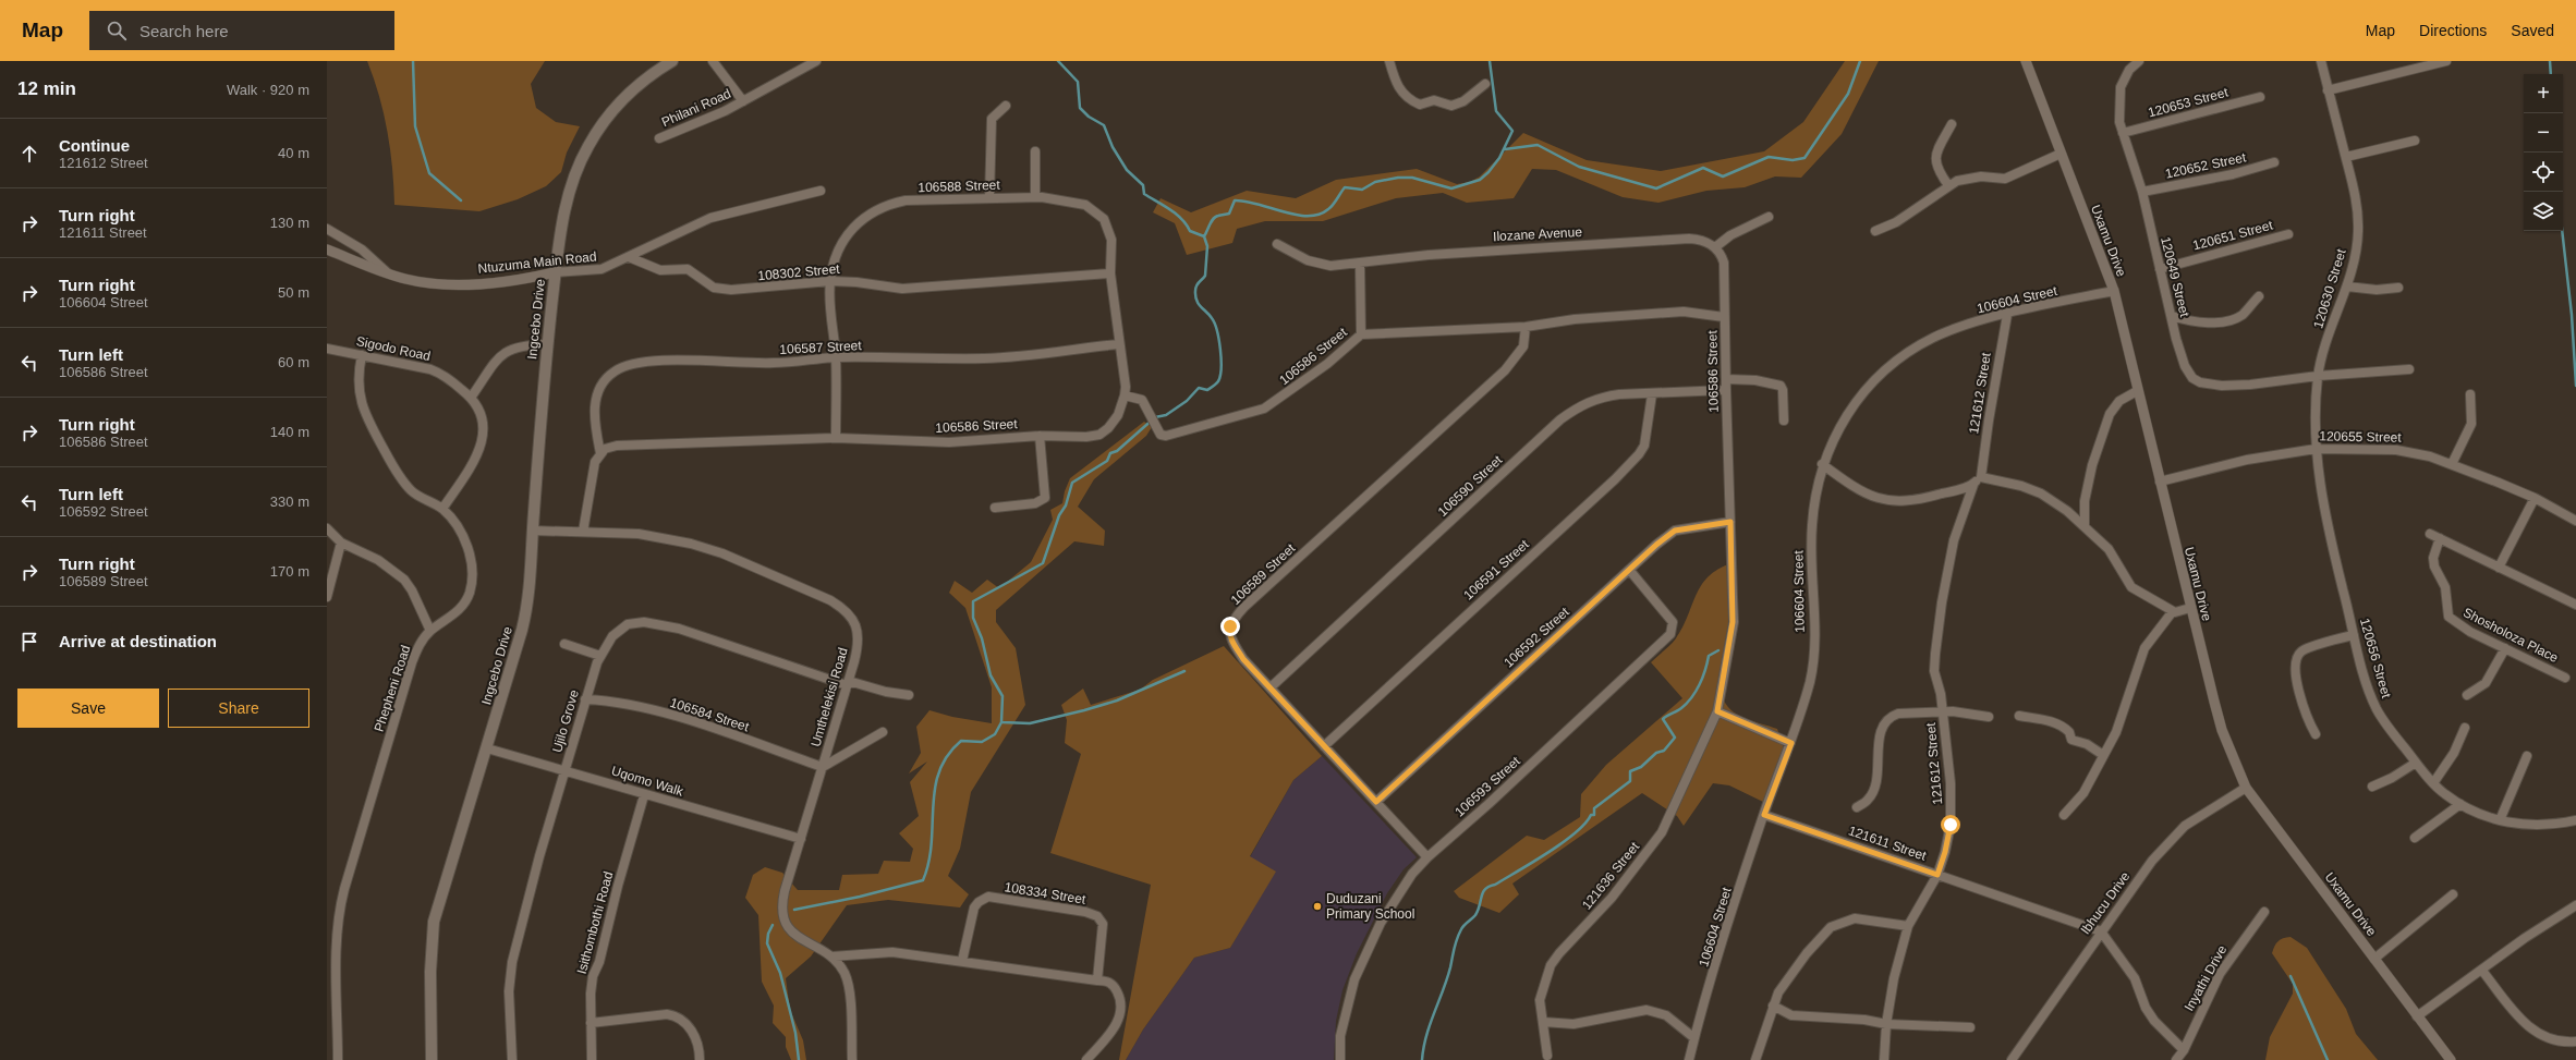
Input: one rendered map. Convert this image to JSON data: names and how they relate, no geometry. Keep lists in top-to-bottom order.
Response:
{
  "streets": {
    "main road": ["Ingcebo Drive"],
    "street": [
      "120653 Street",
      "Philani Road",
      "120652 Street",
      "106588 Street",
      "Ilozane Avenue",
      "120651 Street",
      "Uxamu Drive",
      "Ntuzuma Main Road",
      "108302 Street",
      "120649 Street",
      "120630 Street",
      "106604 Street",
      "106587 Street",
      "Sigodo Road",
      "106586 Street",
      "121612 Street",
      "120655 Street",
      "106590 Street",
      "106591 Street",
      "106589 Street",
      "Shosholoza Place",
      "106592 Street",
      "120656 Street",
      "Phepheni Road",
      "Umthelekisi Road",
      "106584 Street",
      "Ujilo Grove",
      "Uqomo Walk",
      "106593 Street",
      "121611 Street",
      "121636 Street",
      "108334 Street",
      "Ibhucu Drive",
      "Isithombothi Road",
      "Inyathi Drive"
    ]
  },
  "crossings": [
    ["120653 Street", "120649 Street"],
    ["120652 Street", "120649 Street"],
    ["106588 Street", "108302 Street"],
    ["106588 Street", "106587 Street"],
    ["106588 Street", "106586 Street"],
    ["120651 Street", "120649 Street"],
    ["Uxamu Drive", "106604 Street"],
    ["Uxamu Drive", "120655 Street"],
    ["Uxamu Drive", "Ibhucu Drive"],
    ["Ntuzuma Main Road", "108302 Street"],
    ["Ntuzuma Main Road", "Ingcebo Drive"],
    ["120649 Street", "120630 Street"],
    ["120630 Street", "120655 Street"],
    ["120630 Street", "120656 Street"],
    ["106604 Street", "121612 Street"],
    ["106604 Street", "121611 Street"],
    ["Ingcebo Drive", "Umthelekisi Road"],
    ["Ingcebo Drive", "Uqomo Walk"],
    ["106587 Street", "106586 Street"],
    ["Sigodo Road", "Phepheni Road"],
    ["106586 Street", "106590 Street"],
    ["106586 Street", "106589 Street"],
    ["106586 Street", "106592 Street"],
    ["106586 Street", "121636 Street"],
    ["121612 Street", "121611 Street"],
    ["120655 Street", "120656 Street"],
    ["106590 Street", "106591 Street"],
    ["106590 Street", "106589 Street"],
    ["106591 Street", "106589 Street"],
    ["106589 Street", "106592 Street"],
    ["106589 Street", "106593 Street"],
    ["106592 Street", "106593 Street"],
    ["Umthelekisi Road", "106584 Street"],
    ["Umthelekisi Road", "Ujilo Grove"],
    ["Umthelekisi Road", "Uqomo Walk"],
    ["106584 Street", "Ujilo Grove"],
    ["Ujilo Grove", "Uqomo Walk"],
    ["Uqomo Walk", "Isithombothi Road"],
    ["121611 Street", "Ibhucu Drive"]
  ],
  "places": ["Duduzani Primary School"],
  "page": {
    "header": "Map",
    "search": "Search here",
    "nav": ["Map", "Directions", "Saved"],
    "heading": ["12 min", "Walk · 920 m"],
    "map_buttons": ["+", "−"],
    "list": [
      ["Continue", "121612 Street", "40 m"],
      ["Turn right", "121611 Street", "130 m"],
      ["Turn right", "106604 Street", "50 m"],
      ["Turn left", "106586 Street", "60 m"],
      ["Turn right", "106586 Street", "140 m"],
      ["Turn left", "106592 Street", "330 m"],
      ["Turn right", "106589 Street", "170 m"],
      "Arrive at destination"
    ],
    "buttons": ["Save", "Share"]
  }
}
